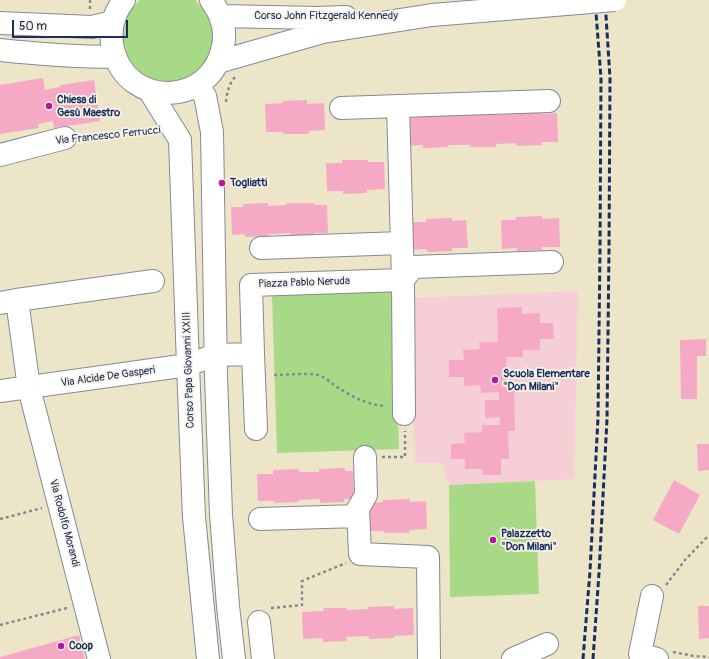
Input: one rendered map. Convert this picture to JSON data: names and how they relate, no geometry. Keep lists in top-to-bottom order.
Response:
{
  "streets": {
    "street": [
      "Corso John Fitzgerald Kennedy",
      "Via Francesco Ferrucci",
      "Piazza Pablo Neruda",
      "Corso Papa Giovanni XXIII",
      "Via Alcide De Gasperi",
      "Via Rodolfo Morandi"
    ]
  },
  "crossings": [
    ["Corso John Fitzgerald Kennedy", "Corso Papa Giovanni XXIII"],
    ["Corso Papa Giovanni XXIII", "Via Alcide De Gasperi"],
    ["Via Alcide De Gasperi", "Via Rodolfo Morandi"]
  ],
  "places": [
    "Chiesa di Gesù Maestro",
    "Togliatti",
    "Scuola Elementare \"Don Milani\"",
    "Palazzetto \"Don Milani\"",
    "Coop"
  ],
  "scale_bar": "50 m"
}
